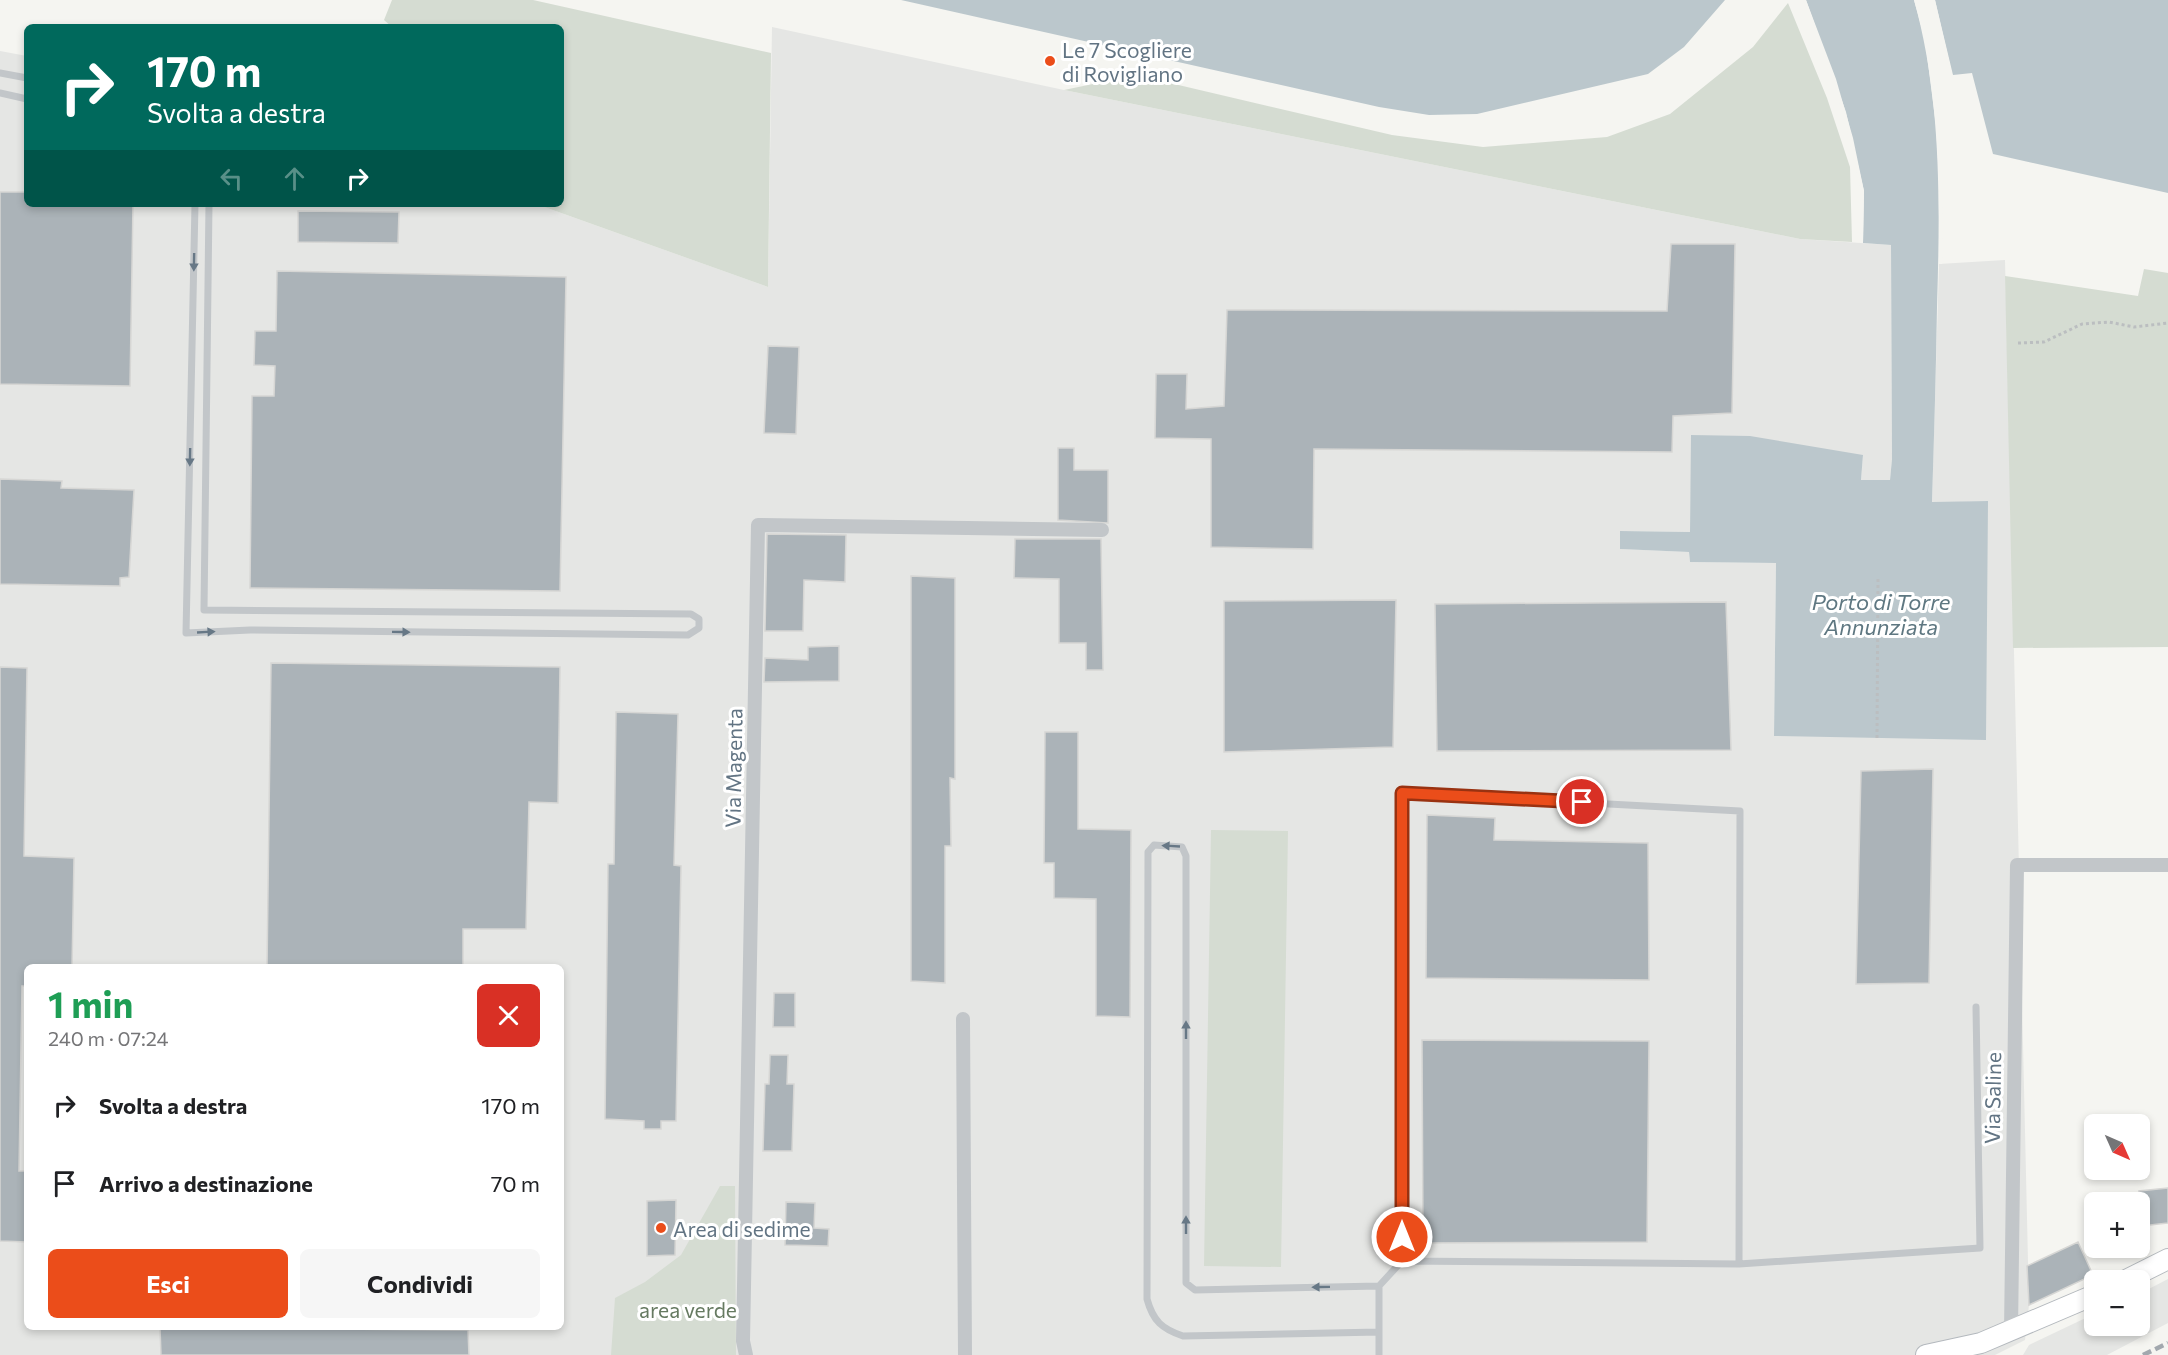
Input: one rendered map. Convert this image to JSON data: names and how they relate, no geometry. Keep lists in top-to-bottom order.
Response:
{
  "streets": {
    "street": ["Via Magenta", "Via Saline"]
  },
  "water": ["Porto di Torre Annunziata"],
  "parks": ["area verde"],
  "places": ["Le 7 Scogliere di Rovigliano", "Area di sedime"],
  "north": "bottom right",
  "page": {
    "turn": ["170 m", "Svolta a destra"],
    "heading": ["1 min", "240 m · 07:24"],
    "list": [
      {
        "name": "Svolta a destra",
        "value": "170 m"
      },
      {
        "name": "Arrivo a destinazione",
        "value": "70 m"
      }
    ],
    "map_buttons": ["+", "−"],
    "buttons": ["Esci", "Condividi"]
  }
}
